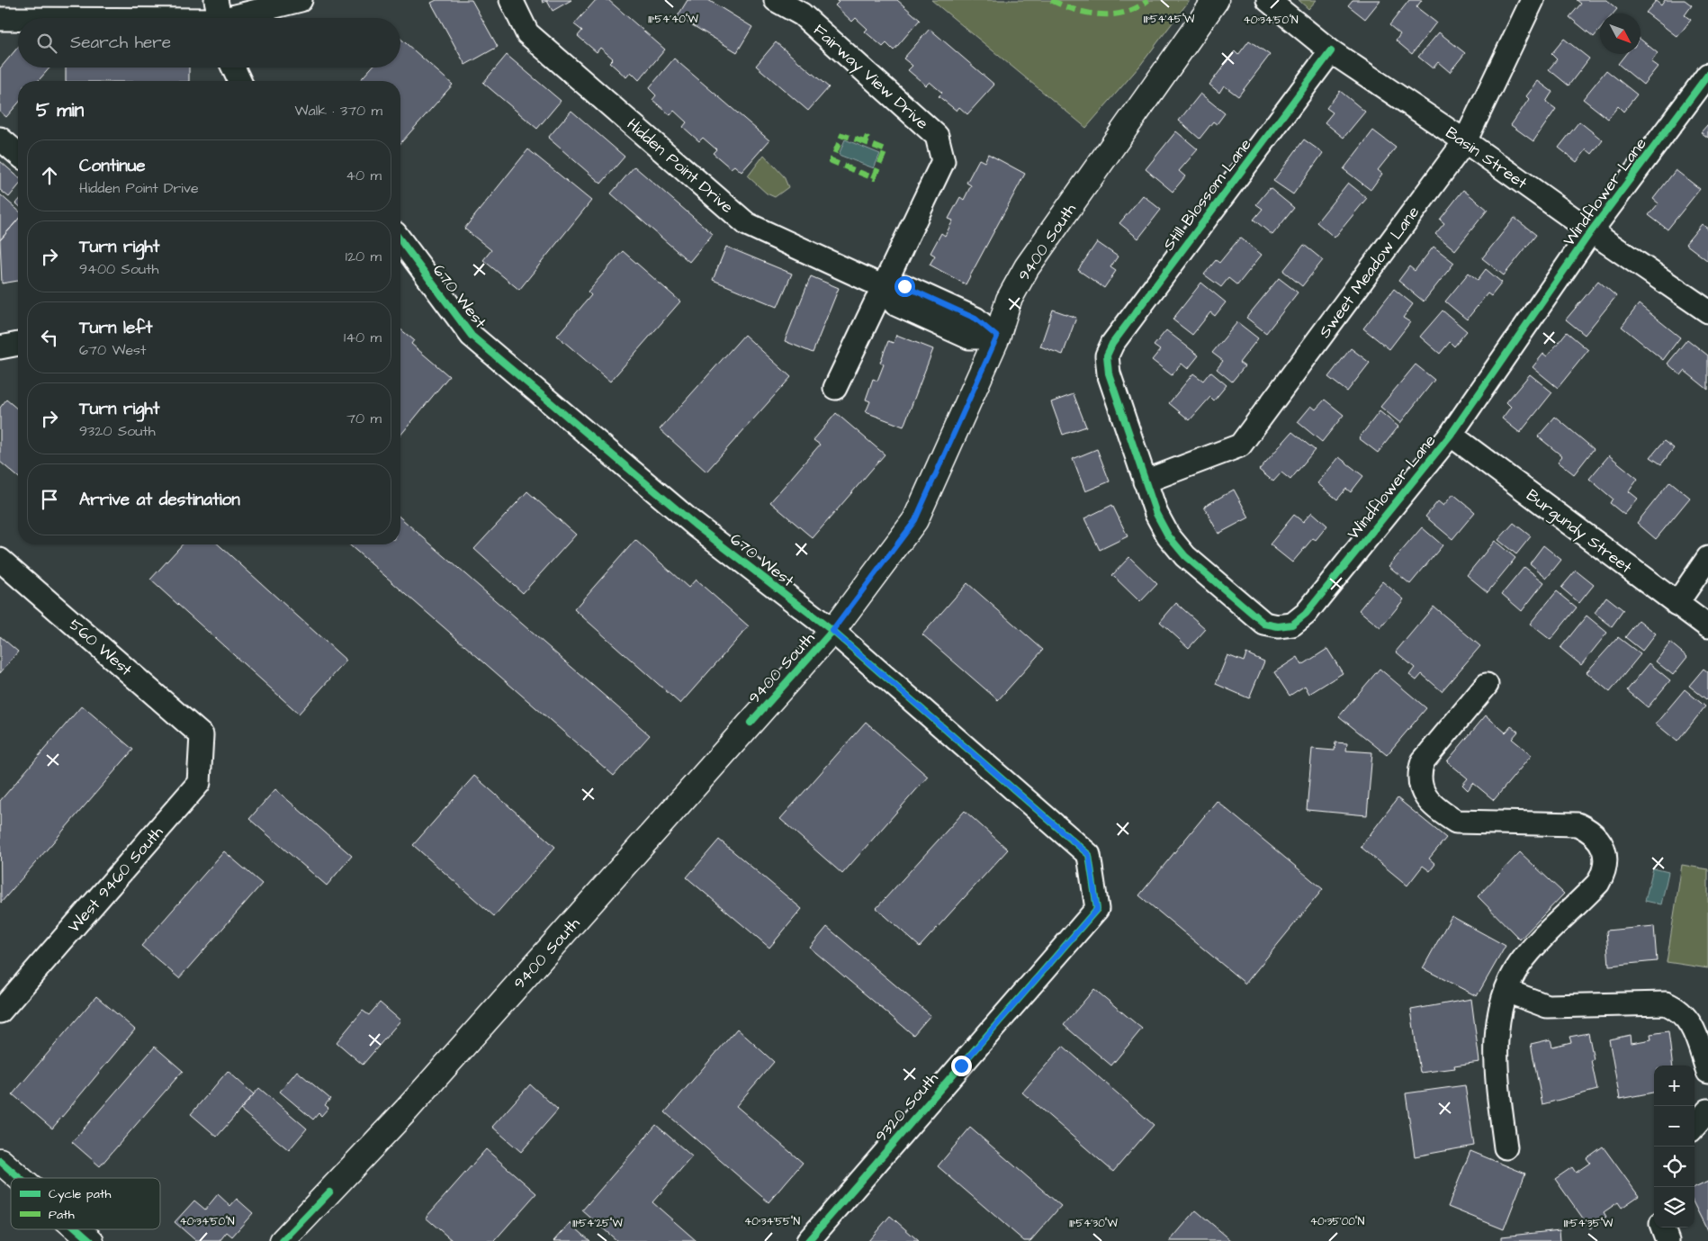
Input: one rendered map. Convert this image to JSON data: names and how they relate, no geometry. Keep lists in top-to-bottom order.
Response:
{
  "streets": {
    "street": [
      "Fairway View Drive",
      "Basin Street",
      "Hidden Point Drive",
      "Windflower Lane",
      "Still Blossom Lane",
      "9400 South",
      "Sweet Meadow Lane",
      "670 West",
      "Burgundy Street",
      "560 West",
      "West 9460 South",
      "9320 South"
    ]
  },
  "crossings": [
    ["Fairway View Drive", "Hidden Point Drive"],
    ["Basin Street", "Windflower Lane"],
    ["Basin Street", "Still Blossom Lane"],
    ["Basin Street", "Sweet Meadow Lane"],
    ["Hidden Point Drive", "9400 South"],
    ["Windflower Lane", "Still Blossom Lane"],
    ["Windflower Lane", "Sweet Meadow Lane"],
    ["Windflower Lane", "Burgundy Street"],
    ["9400 South", "670 West"],
    ["670 West", "9320 South"],
    ["560 West", "West 9460 South"]
  ],
  "legend": ["Cycle path", "Path"],
  "north": "bottom right",
  "page": {
    "search": "Search here",
    "heading": ["5 min", "Walk · 370 m"],
    "list": [
      ["Continue", "Hidden Point Drive", "40 m"],
      ["Turn right", "9400 South", "120 m"],
      ["Turn left", "670 West", "140 m"],
      ["Turn right", "9320 South", "70 m"],
      "Arrive at destination"
    ],
    "map_buttons": ["+", "−"]
  },
  "coordinates": [
    "111°54'40\"W",
    "111°54'45\"W",
    "40°34'50\"N",
    "40°34'55\"N",
    "40°35'00\"N",
    "111°54'25\"W",
    "111°54'30\"W",
    "111°54'35\"W"
  ]
}
